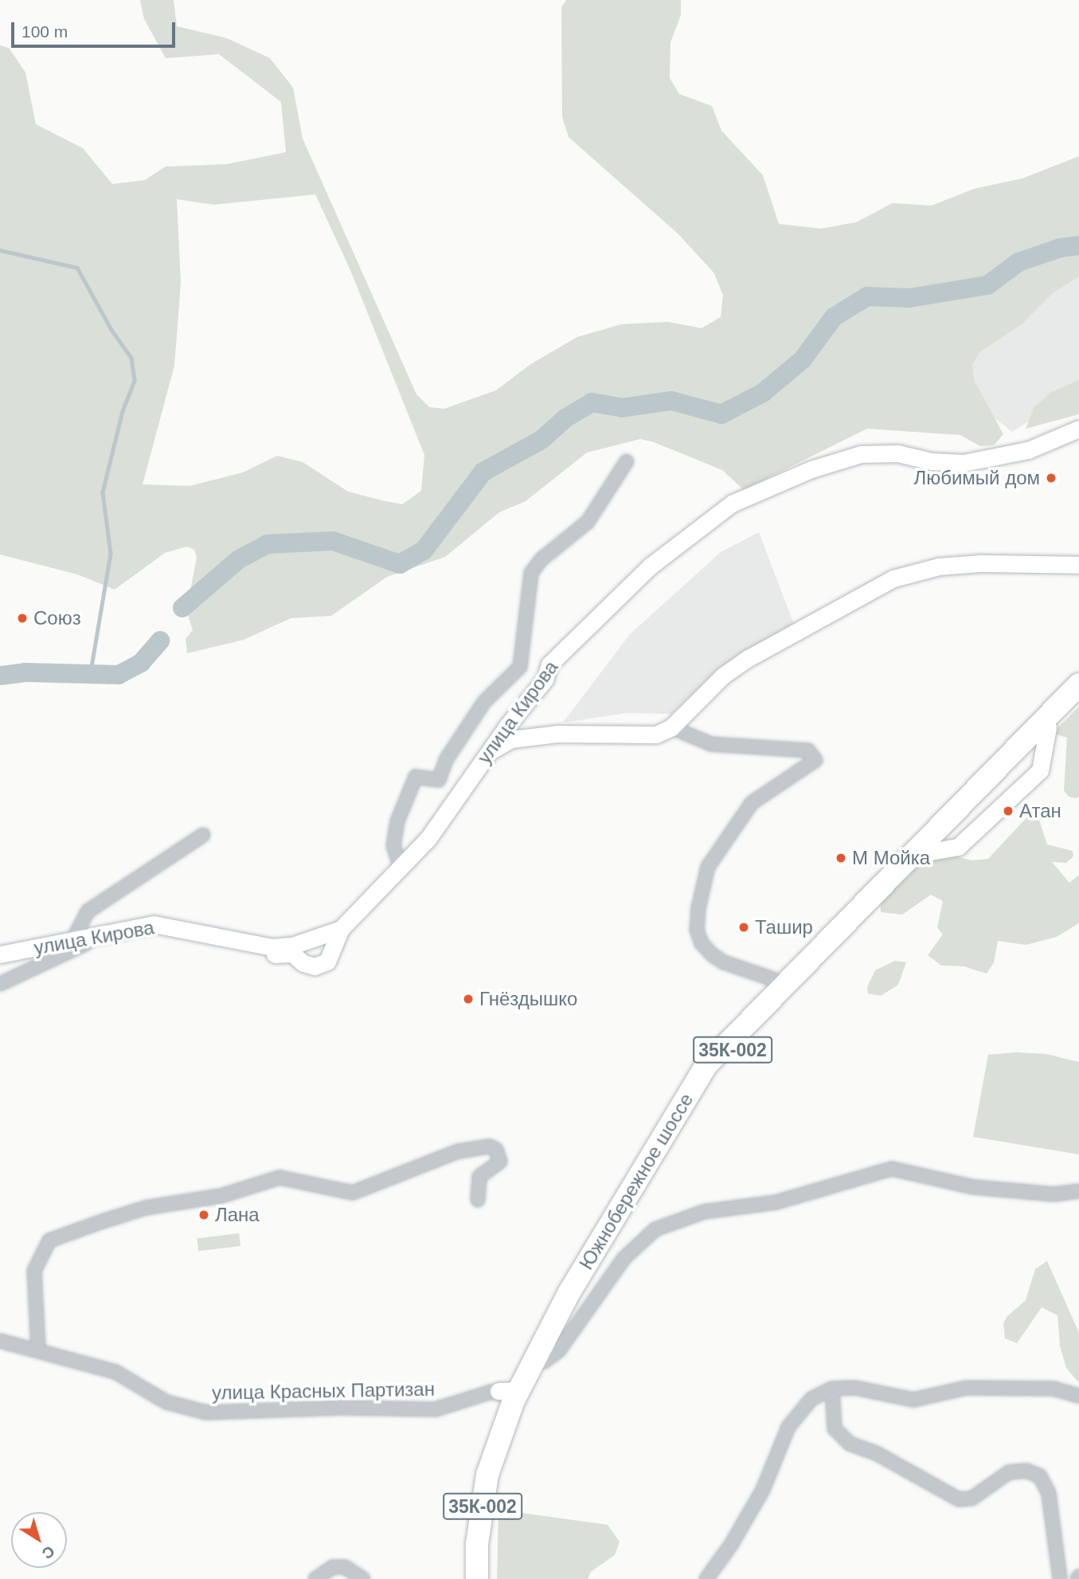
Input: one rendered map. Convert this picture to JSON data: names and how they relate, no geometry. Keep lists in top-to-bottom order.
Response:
{
  "streets": {
    "highway": ["35К-002", "Южнобережное шоссе"],
    "main road": ["улица Кирова"],
    "street": ["улица Красных Партизан"]
  },
  "crossings": [
    ["Южнобережное шоссе", "улица Красных Партизан"]
  ],
  "places": [
    "Любимый дом",
    "Союз",
    "Атан",
    "М Мойка",
    "Ташир",
    "Гнёздышко",
    "Лана"
  ],
  "scale_bar": "100 m",
  "north": "bottom right"
}
